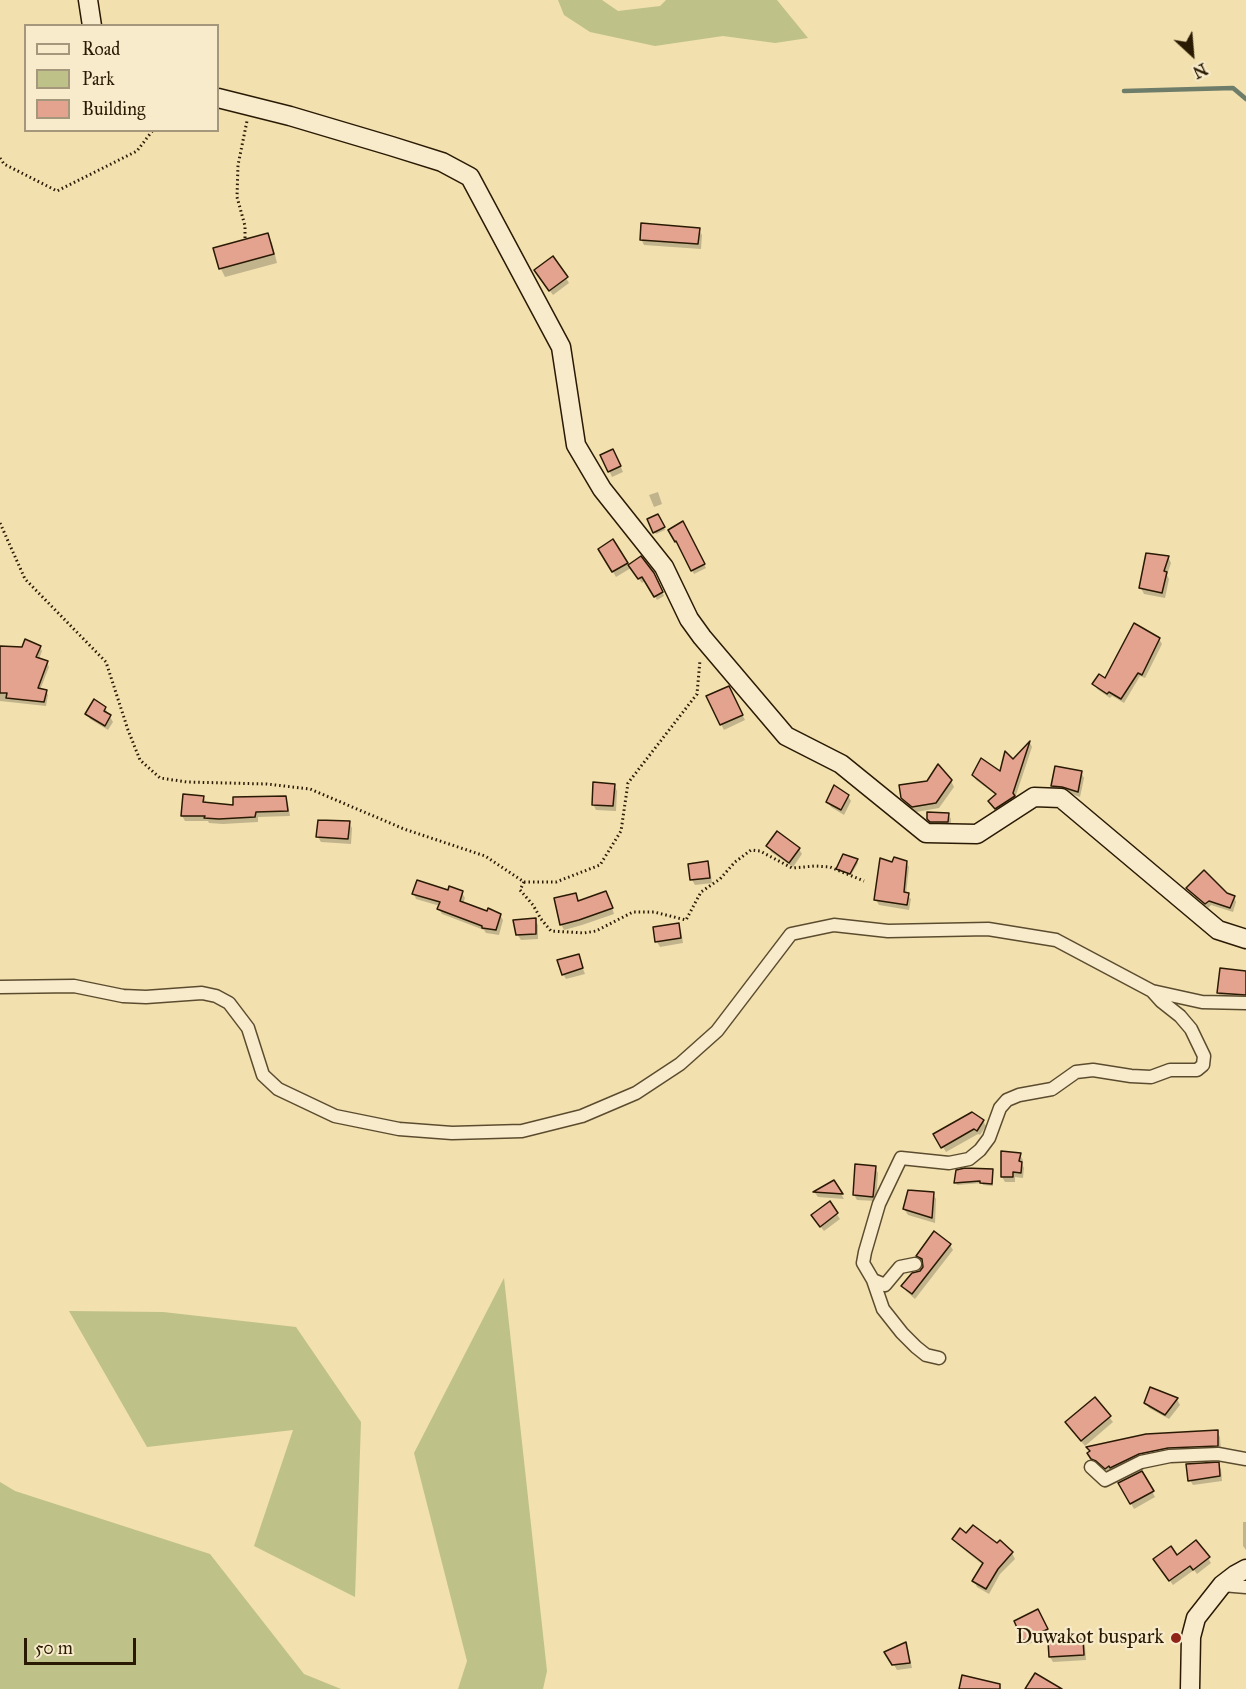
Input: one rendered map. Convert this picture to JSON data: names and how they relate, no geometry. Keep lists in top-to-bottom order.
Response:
{
  "places": ["Duwakot buspark"],
  "legend": ["Road", "Park", "Building"],
  "scale_bar": "50 m",
  "north": "bottom right"
}
